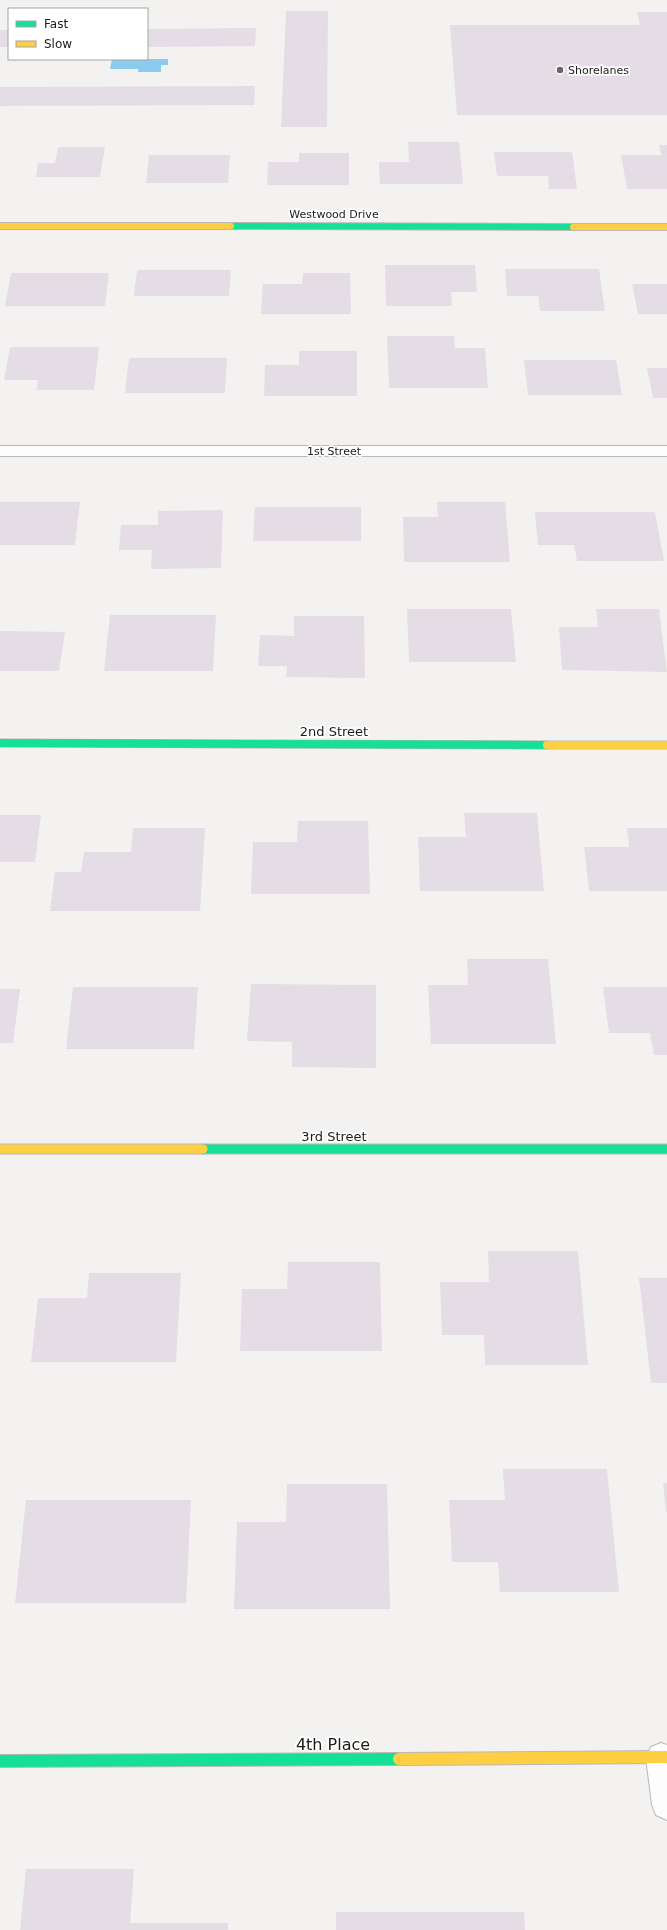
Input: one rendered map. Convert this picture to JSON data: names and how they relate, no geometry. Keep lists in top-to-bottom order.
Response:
{
  "streets": {
    "street": [
      "Westwood Drive",
      "1st Street",
      "2nd Street",
      "3rd Street",
      "4th Place"
    ]
  },
  "places": ["Shorelanes"],
  "legend": ["Fast", "Slow"]
}
